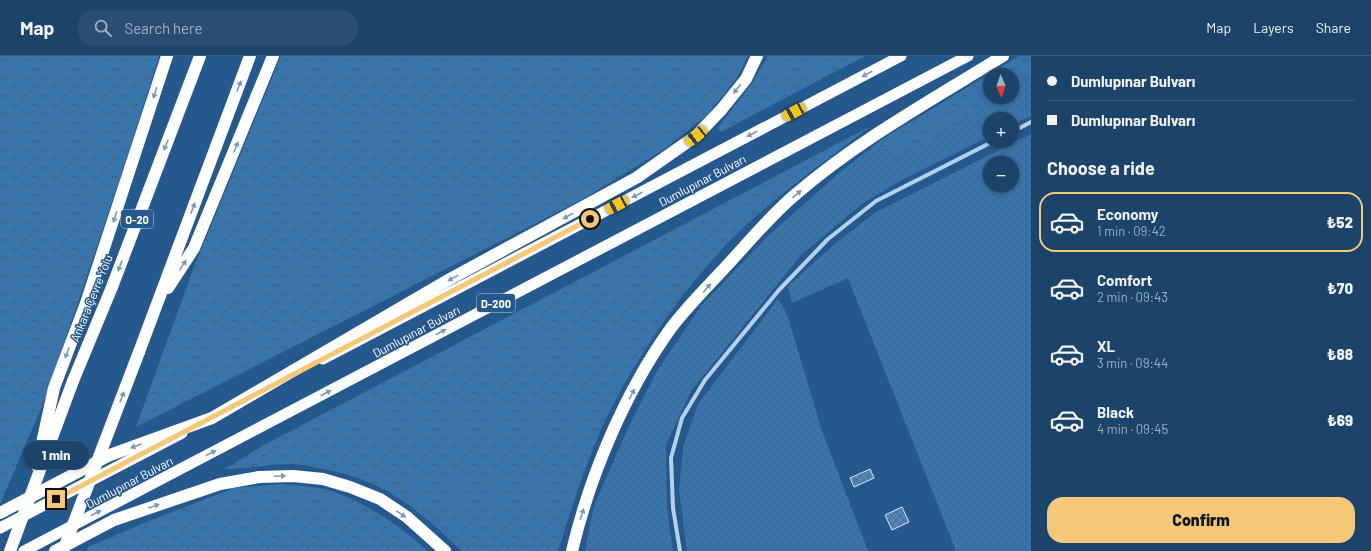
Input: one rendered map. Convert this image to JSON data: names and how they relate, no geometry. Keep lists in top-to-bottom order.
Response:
{
  "streets": {
    "highway": [
      "Dumlupınar Bulvarı",
      "O-20",
      "Ankara Çevre Yolu",
      "D-200"
    ]
  },
  "north": "bottom",
  "page": {
    "header": "Map",
    "search": "Search here",
    "nav": ["Map", "Layers", "Share"],
    "banner": ["Dumlupınar Bulvarı", "Dumlupınar Bulvarı"],
    "map_buttons": ["+", "−"],
    "heading": "Choose a ride",
    "list": [
      {
        "name": "Economy",
        "note": "1 min · 09:42",
        "value": "₺52"
      },
      {
        "name": "Comfort",
        "note": "2 min · 09:43",
        "value": "₺70"
      },
      {
        "name": "XL",
        "note": "3 min · 09:44",
        "value": "₺88"
      },
      {
        "name": "Black",
        "note": "4 min · 09:45",
        "value": "₺69"
      }
    ],
    "bubble": "1 min",
    "buttons": "Confirm"
  }
}
